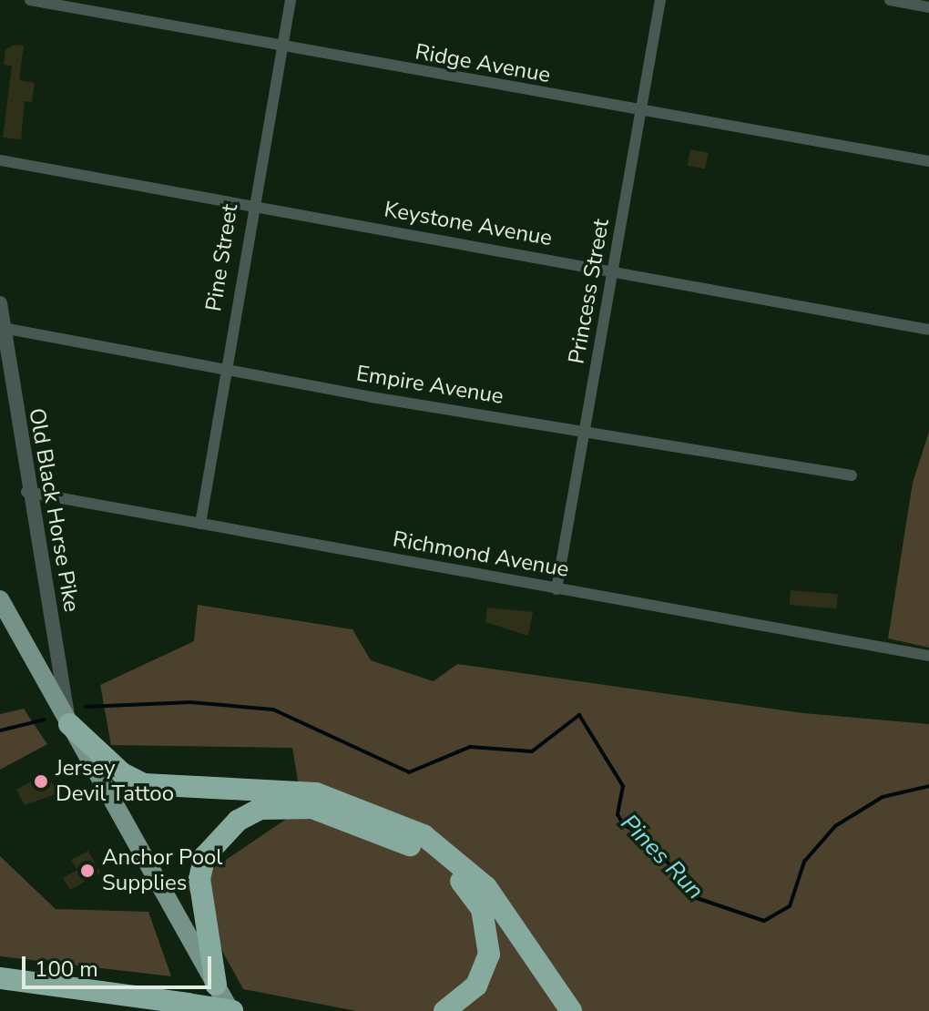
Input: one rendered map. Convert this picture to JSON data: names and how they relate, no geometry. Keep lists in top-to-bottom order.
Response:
{
  "streets": {
    "street": [
      "Ridge Avenue",
      "Keystone Avenue",
      "Pine Street",
      "Princess Street",
      "Empire Avenue",
      "Old Black Horse Pike",
      "Richmond Avenue"
    ]
  },
  "crossings": [
    ["Ridge Avenue", "Pine Street"],
    ["Ridge Avenue", "Princess Street"],
    ["Keystone Avenue", "Pine Street"],
    ["Keystone Avenue", "Princess Street"],
    ["Pine Street", "Empire Avenue"],
    ["Pine Street", "Richmond Avenue"],
    ["Princess Street", "Empire Avenue"],
    ["Princess Street", "Richmond Avenue"],
    ["Empire Avenue", "Old Black Horse Pike"],
    ["Old Black Horse Pike", "Richmond Avenue"]
  ],
  "water": ["Pines Run"],
  "places": ["Jersey Devil Tattoo", "Anchor Pool Supplies"],
  "scale_bar": "100 m"
}
